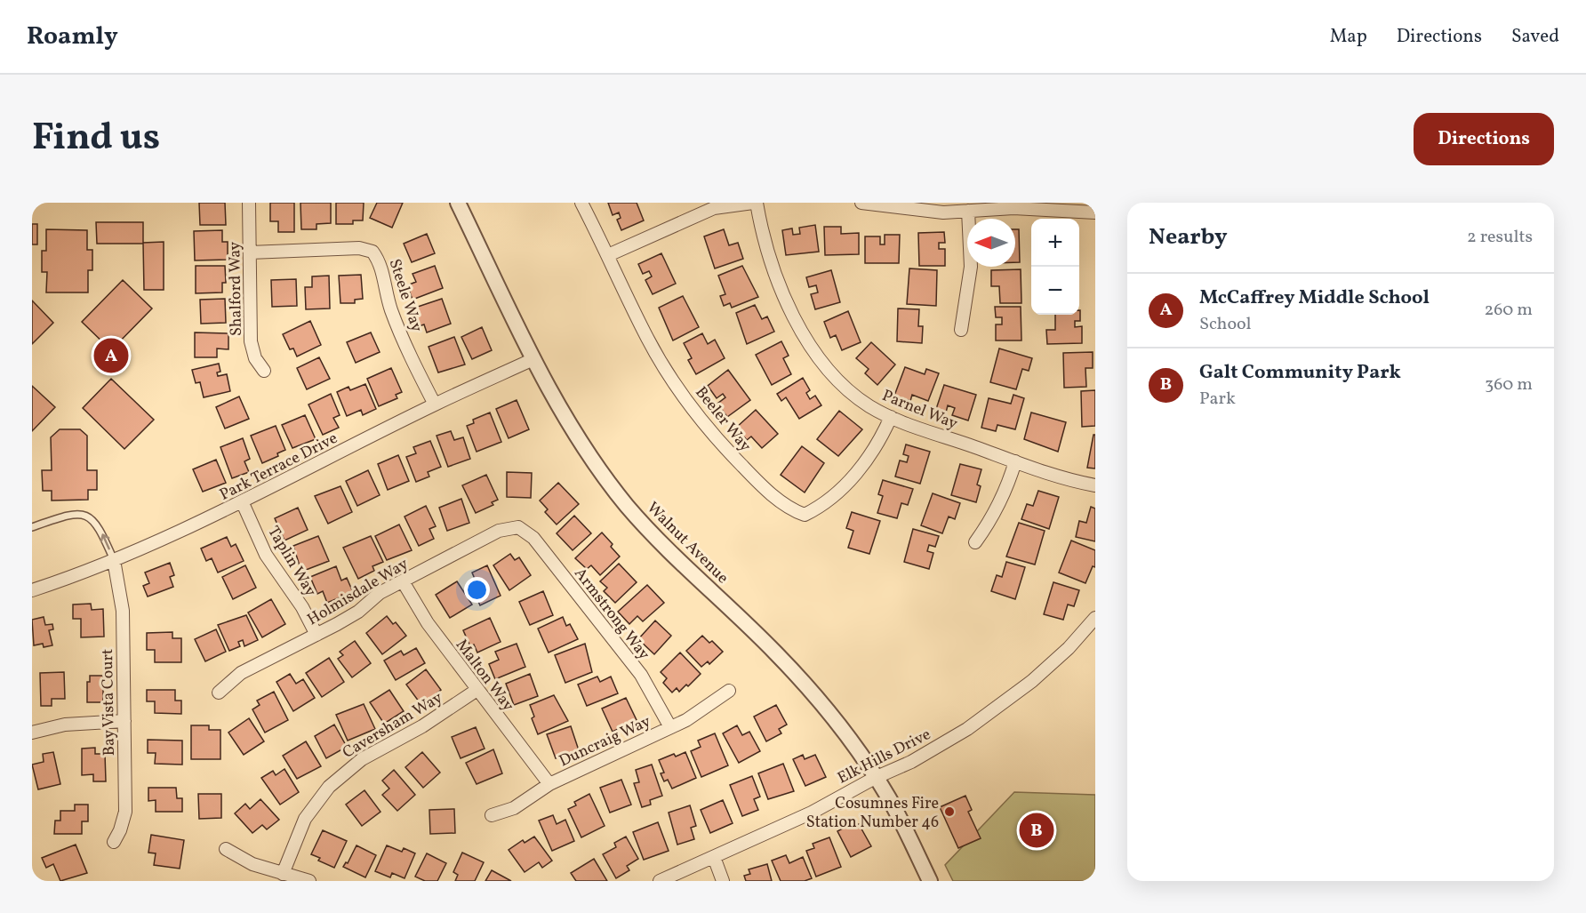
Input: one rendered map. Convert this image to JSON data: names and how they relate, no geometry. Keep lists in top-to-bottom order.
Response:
{
  "streets": {
    "street": [
      "Shalford Way",
      "Steele Way",
      "Parnel Way",
      "Beeler Way",
      "Park Terrace Drive",
      "Walnut Avenue",
      "Taplin Way",
      "Holmisdale Way",
      "Armstrong Way",
      "Malton Way",
      "Bay Vista Court",
      "Caversham Way",
      "Duncraig Way",
      "Elk Hills Drive"
    ]
  },
  "crossings": [
    ["Shalford Way", "Steele Way"],
    ["Steele Way", "Park Terrace Drive"],
    ["Parnel Way", "Beeler Way"],
    ["Park Terrace Drive", "Walnut Avenue"],
    ["Park Terrace Drive", "Taplin Way"],
    ["Park Terrace Drive", "Bay Vista Court"],
    ["Walnut Avenue", "Elk Hills Drive"],
    ["Taplin Way", "Holmisdale Way"],
    ["Holmisdale Way", "Armstrong Way"],
    ["Holmisdale Way", "Malton Way"],
    ["Armstrong Way", "Duncraig Way"],
    ["Malton Way", "Caversham Way"],
    ["Malton Way", "Duncraig Way"]
  ],
  "places": ["Cosumnes Fire Station Number 46"],
  "north": "left",
  "page": {
    "header": "Roamly",
    "nav": ["Map", "Directions", "Saved"],
    "title": "Find us",
    "buttons": "Directions",
    "heading": ["Nearby", "2 results"],
    "map_buttons": ["+", "−"],
    "list": [
      {
        "mark": "A",
        "name": "McCaffrey Middle School",
        "note": "School",
        "value": "260 m"
      },
      {
        "mark": "B",
        "name": "Galt Community Park",
        "note": "Park",
        "value": "360 m"
      }
    ],
    "pins": ["A", "B"]
  }
}
